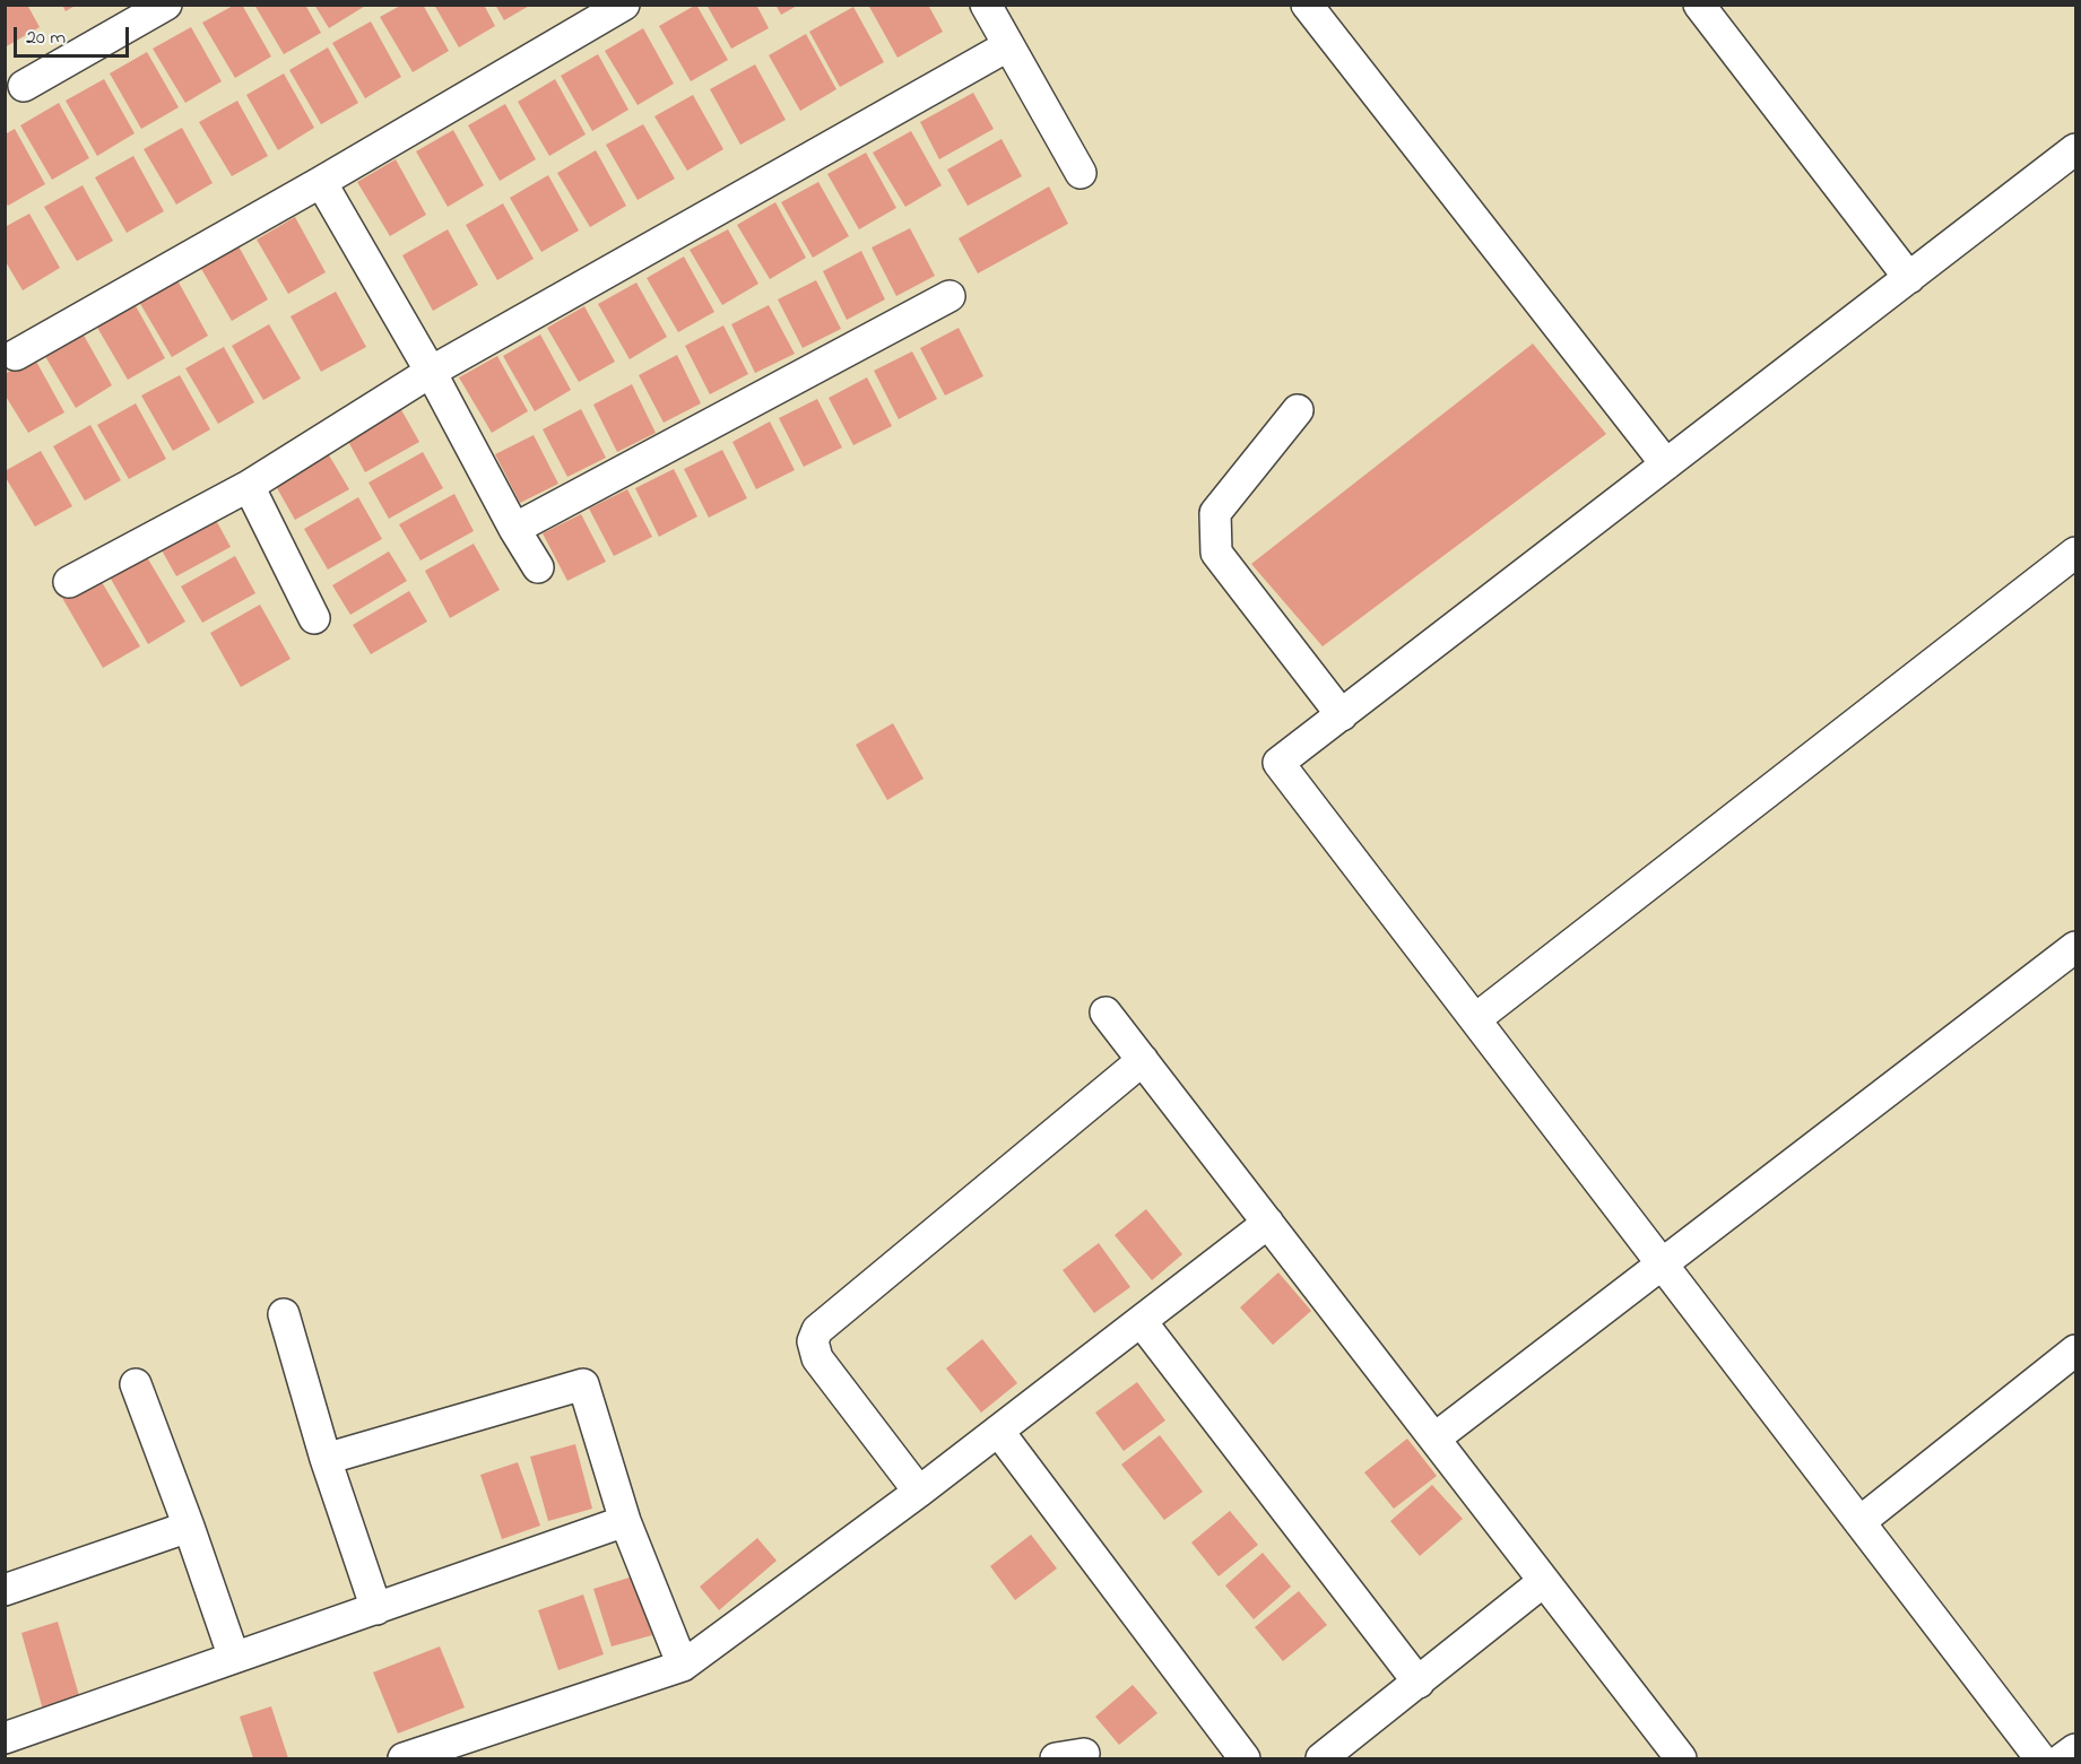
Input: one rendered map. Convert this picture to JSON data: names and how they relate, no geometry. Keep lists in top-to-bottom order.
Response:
{
  "scale_bar": "20 m"
}
